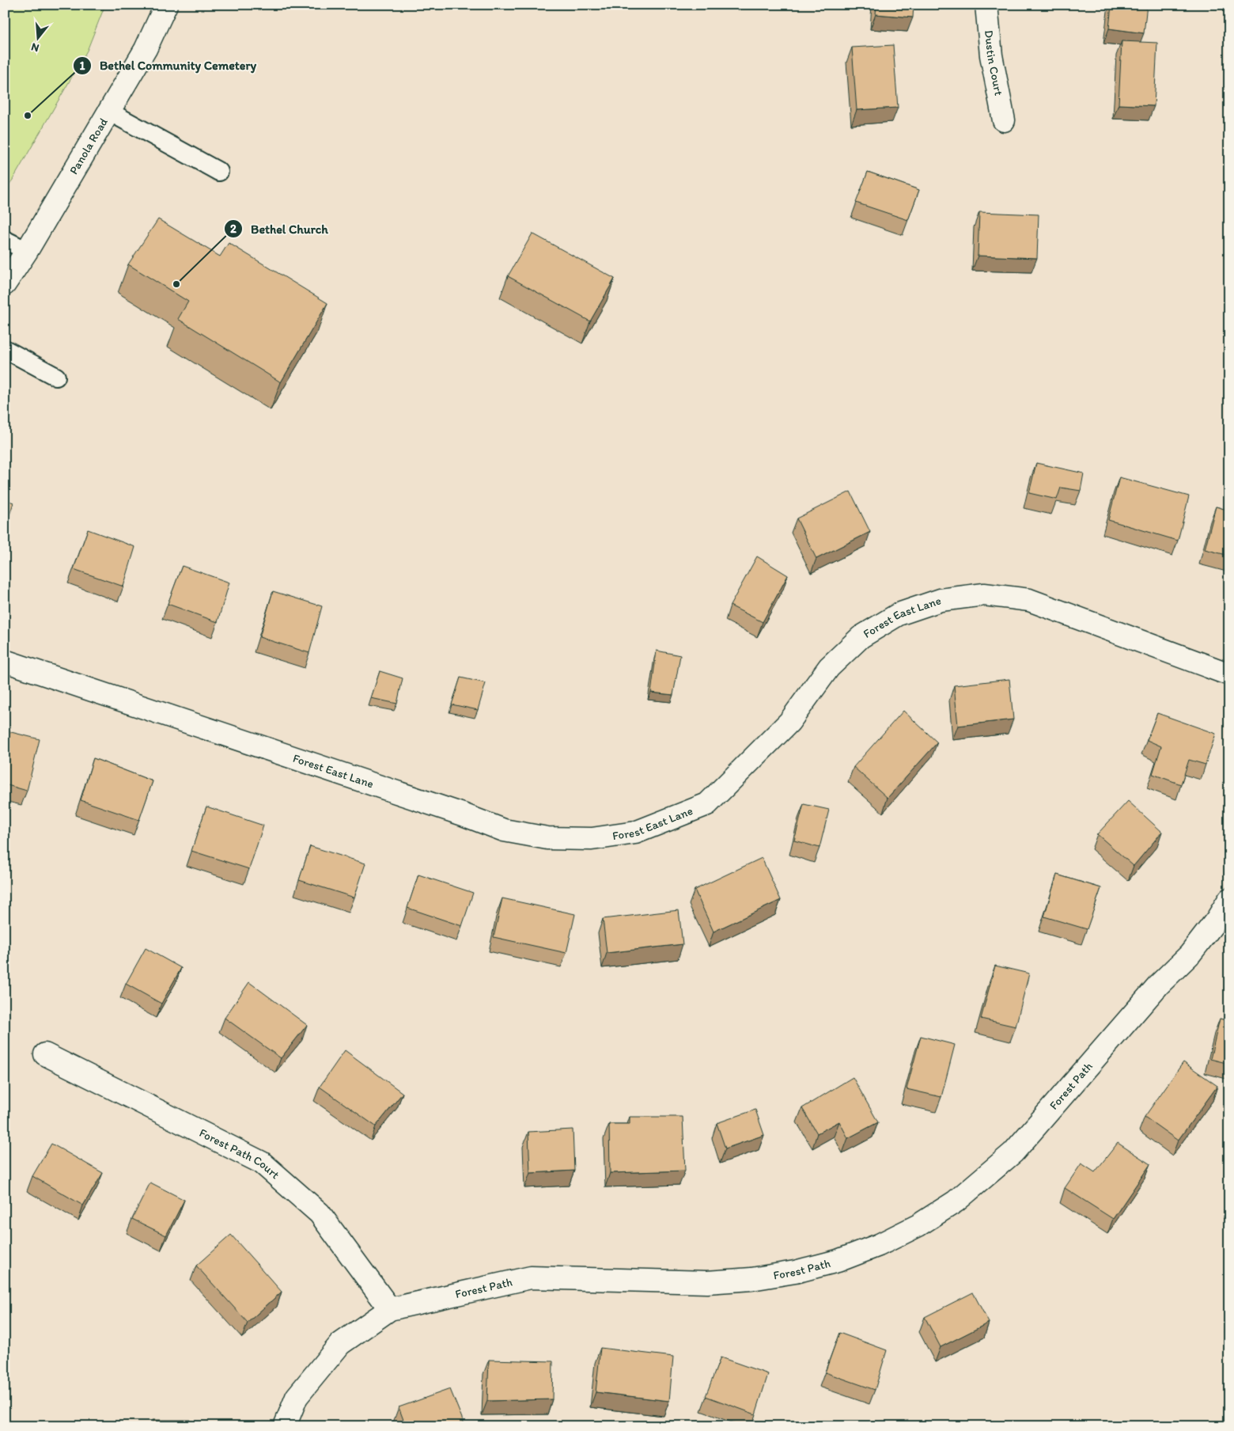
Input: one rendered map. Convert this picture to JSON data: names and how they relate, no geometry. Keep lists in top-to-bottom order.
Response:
{
  "streets": {
    "street": [
      "Dustin Court",
      "Panola Road",
      "Forest East Lane",
      "Forest Path",
      "Forest Path Court"
    ]
  },
  "crossings": [
    ["Forest Path", "Forest Path Court"]
  ],
  "places": ["Bethel Community Cemetery", "Bethel Church"],
  "north": "bottom"
}
